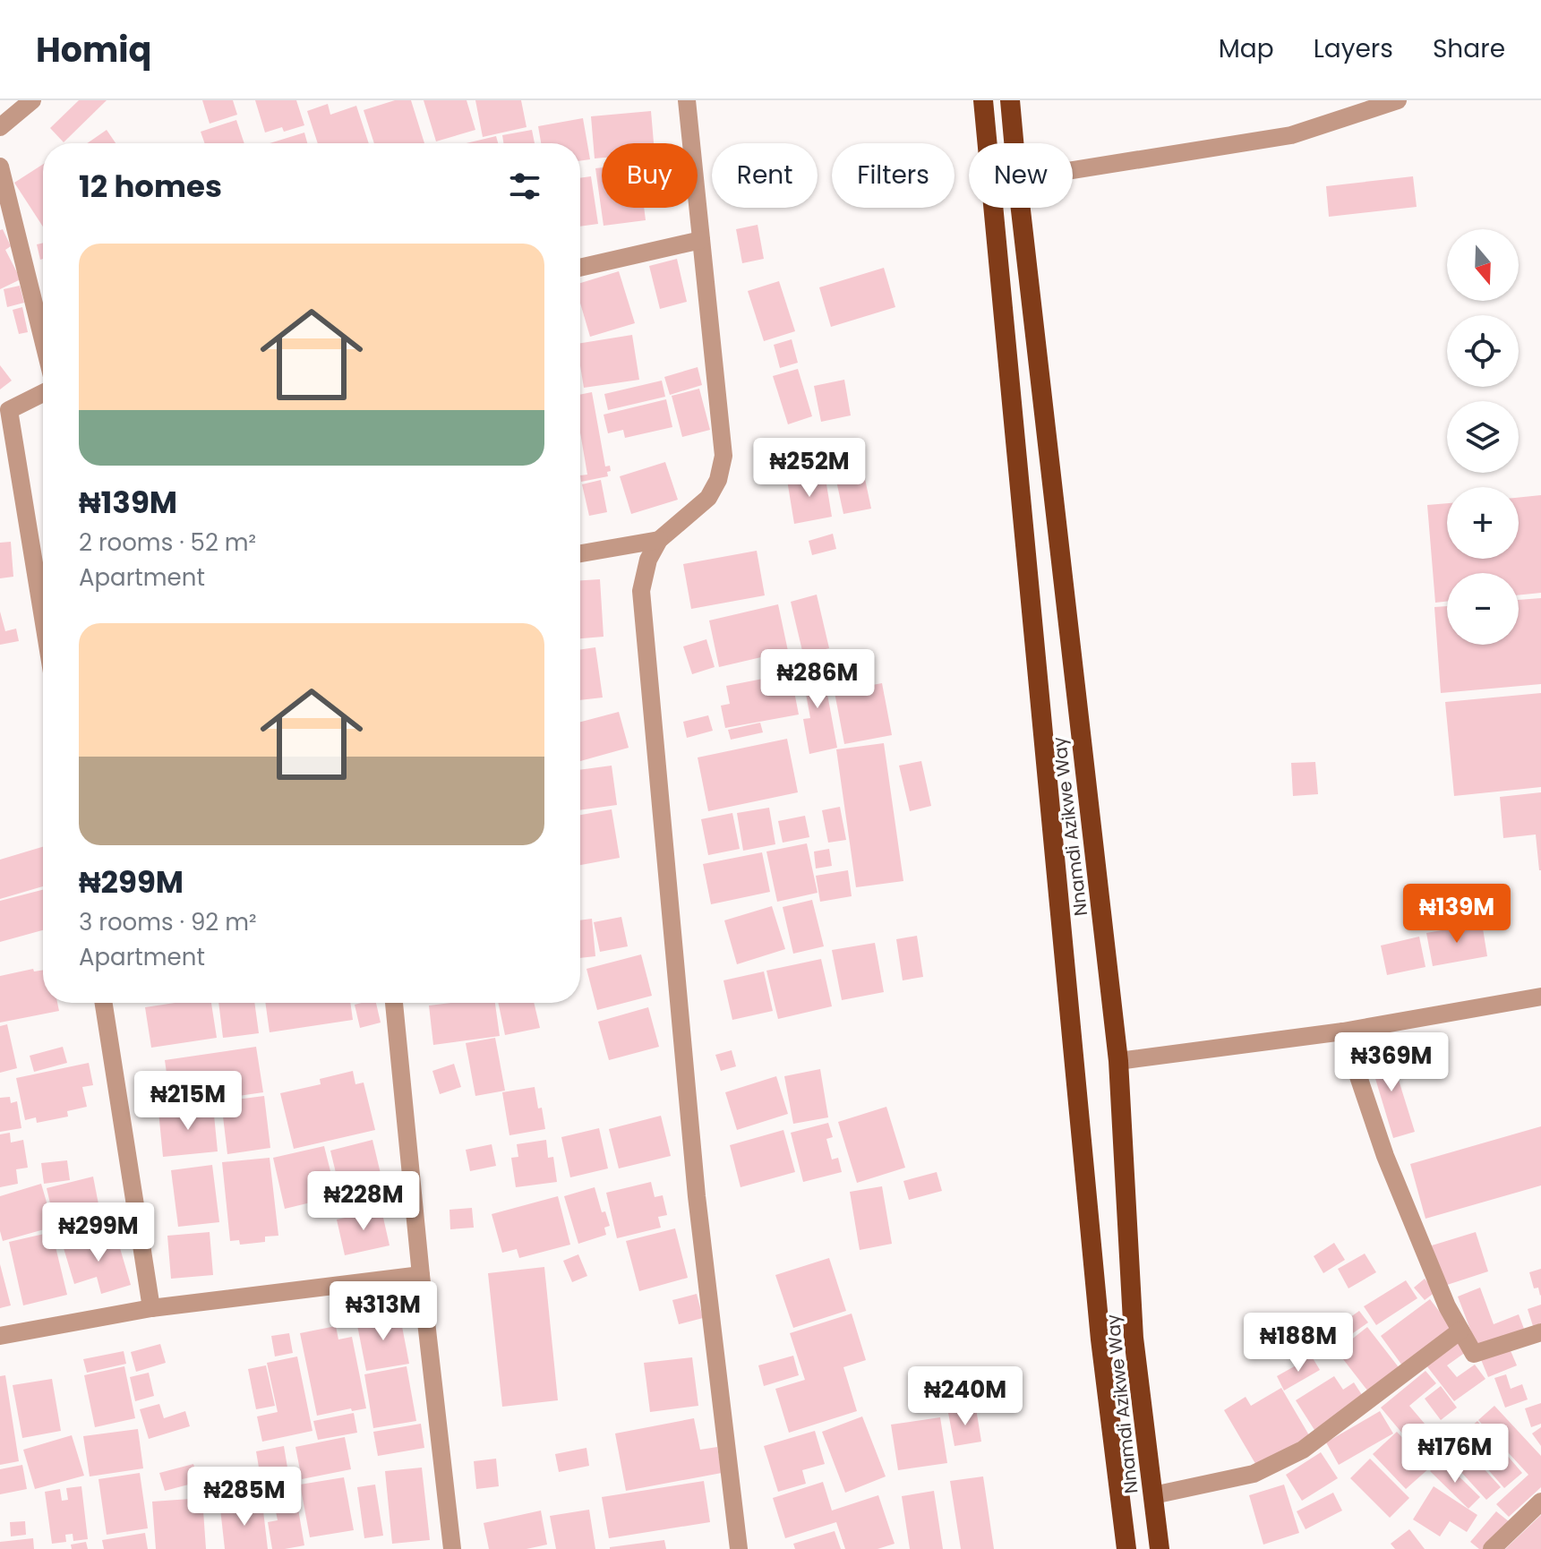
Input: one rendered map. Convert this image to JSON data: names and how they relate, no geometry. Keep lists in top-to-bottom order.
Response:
{
  "streets": {
    "highway": ["Nnamdi Azikwe Way"]
  },
  "north": "bottom",
  "page": {
    "header": "Homiq",
    "nav": ["Map", "Layers", "Share"],
    "chip": [
      "Buy",
      "Rent",
      "Filters",
      "New"
    ],
    "heading": "12 homes",
    "map_buttons": ["+", "−"],
    "list": [
      {
        "name": "₦139M",
        "note": "2 rooms · 52 m² · Apartment"
      },
      {
        "name": "₦299M",
        "note": "3 rooms · 92 m² · Apartment"
      }
    ],
    "price": [
      "₦252M",
      "₦286M",
      "₦139M",
      "₦369M",
      "₦215M",
      "₦228M",
      "₦299M",
      "₦313M",
      "₦188M",
      "₦240M",
      "₦176M",
      "₦285M"
    ]
  }
}
